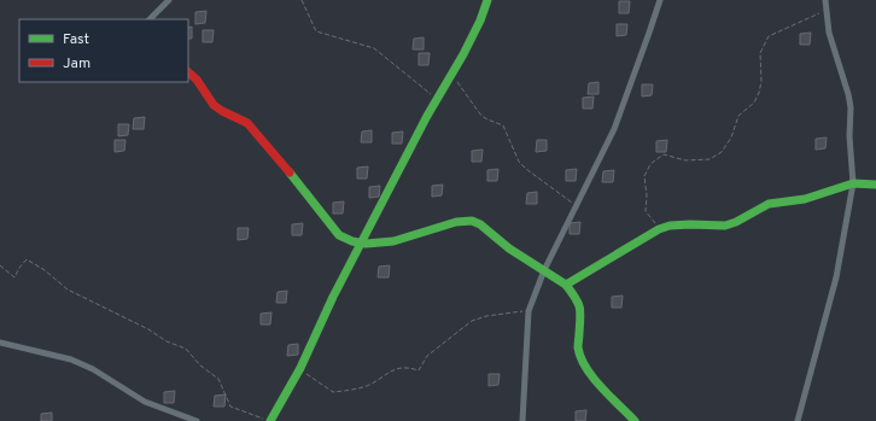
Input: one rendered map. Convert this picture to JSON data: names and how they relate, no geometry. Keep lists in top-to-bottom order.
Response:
{
  "legend": ["Fast", "Jam"]
}
